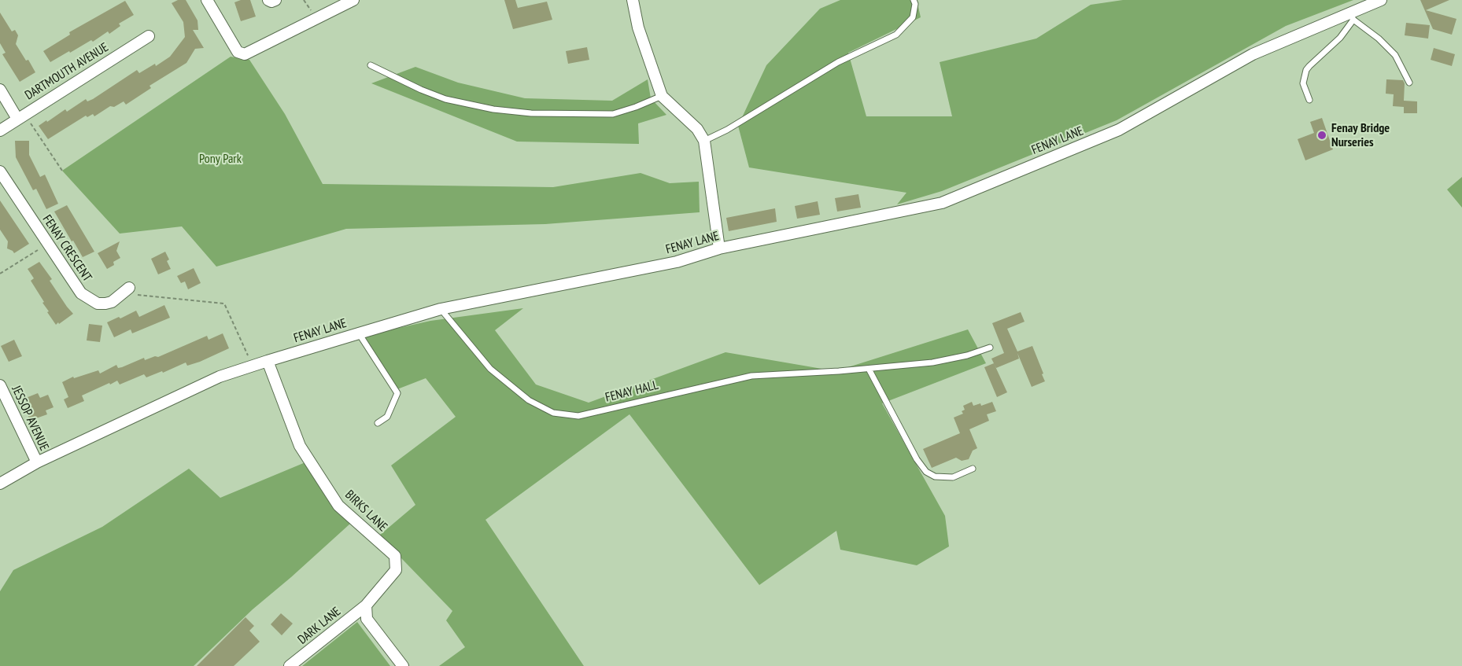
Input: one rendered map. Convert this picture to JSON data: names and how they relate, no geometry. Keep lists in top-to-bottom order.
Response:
{
  "streets": {
    "street": [
      "DARTMOUTH AVENUE",
      "FENAY LANE",
      "FENAY CRESCENT",
      "JESSOP AVENUE",
      "BIRKS LANE",
      "DARK LANE"
    ],
    "lane": ["FENAY HALL"]
  },
  "crossings": [
    ["FENAY LANE", "FENAY HALL"],
    ["FENAY LANE", "JESSOP AVENUE"],
    ["FENAY LANE", "BIRKS LANE"],
    ["BIRKS LANE", "DARK LANE"]
  ],
  "parks": ["Pony Park"],
  "places": ["Fenay Bridge Nurseries"]
}
